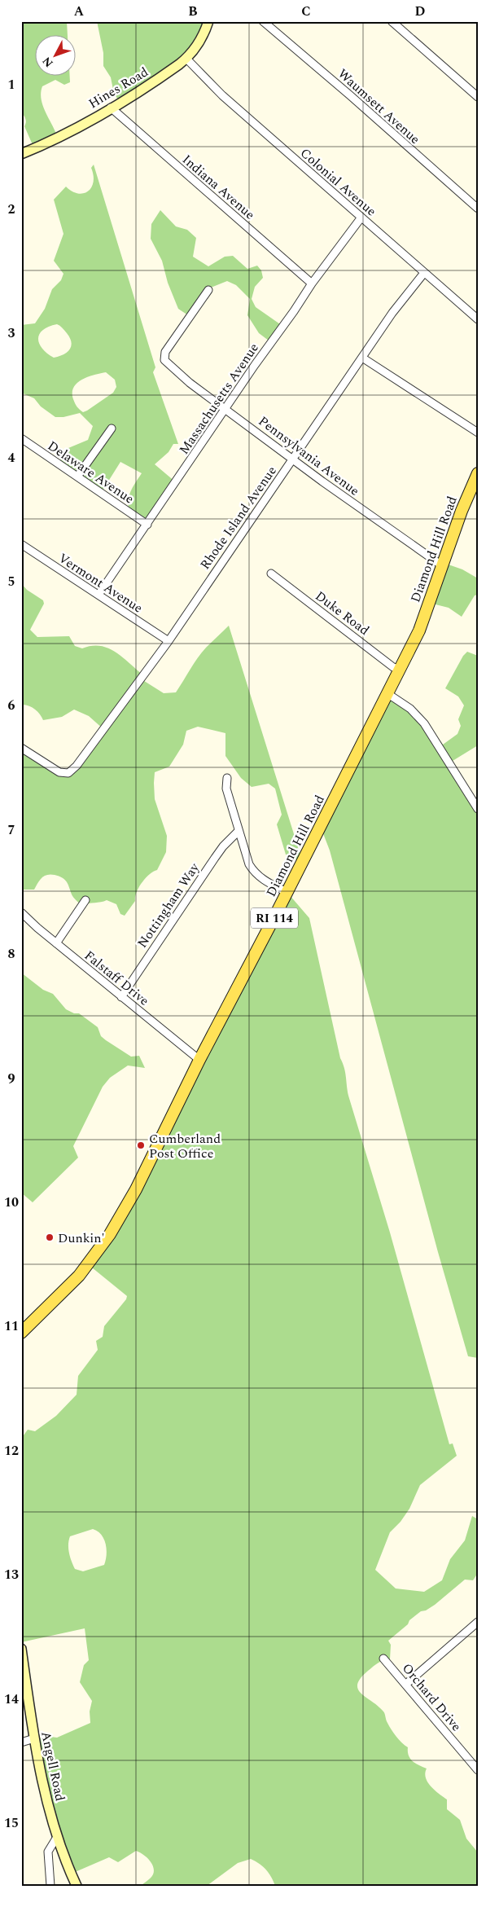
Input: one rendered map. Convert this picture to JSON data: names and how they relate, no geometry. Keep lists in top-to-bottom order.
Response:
{
  "streets": {
    "main road": [
      "Hines Road",
      "Diamond Hill Road",
      "RI 114",
      "Angell Road"
    ],
    "street": [
      "Waumsett Avenue",
      "Colonial Avenue",
      "Indiana Avenue",
      "Massachusetts Avenue",
      "Pennsylvania Avenue",
      "Delaware Avenue",
      "Rhode Island Avenue",
      "Vermont Avenue",
      "Duke Road",
      "Nottingham Way",
      "Falstaff Drive",
      "Orchard Drive"
    ]
  },
  "crossings": [
    ["Hines Road", "Colonial Avenue"],
    ["Hines Road", "Indiana Avenue"],
    ["Colonial Avenue", "Massachusetts Avenue"],
    ["Colonial Avenue", "Rhode Island Avenue"],
    ["Indiana Avenue", "Massachusetts Avenue"],
    ["Massachusetts Avenue", "Pennsylvania Avenue"],
    ["Massachusetts Avenue", "Delaware Avenue"],
    ["Massachusetts Avenue", "Vermont Avenue"],
    ["Pennsylvania Avenue", "Rhode Island Avenue"],
    ["Pennsylvania Avenue", "Diamond Hill Road"],
    ["Rhode Island Avenue", "Vermont Avenue"],
    ["Diamond Hill Road", "Duke Road"],
    ["Diamond Hill Road", "Falstaff Drive"],
    ["Nottingham Way", "Falstaff Drive"]
  ],
  "places": ["Cumberland Post Office", "Dunkin'"],
  "north": "bottom left",
  "grid": {
    "columns": [
      "A",
      "B",
      "C",
      "D"
    ],
    "rows": [
      "1",
      "2",
      "3",
      "4",
      "5",
      "6",
      "7",
      "8",
      "9",
      "10",
      "11",
      "12",
      "13",
      "14",
      "15"
    ]
  }
}
